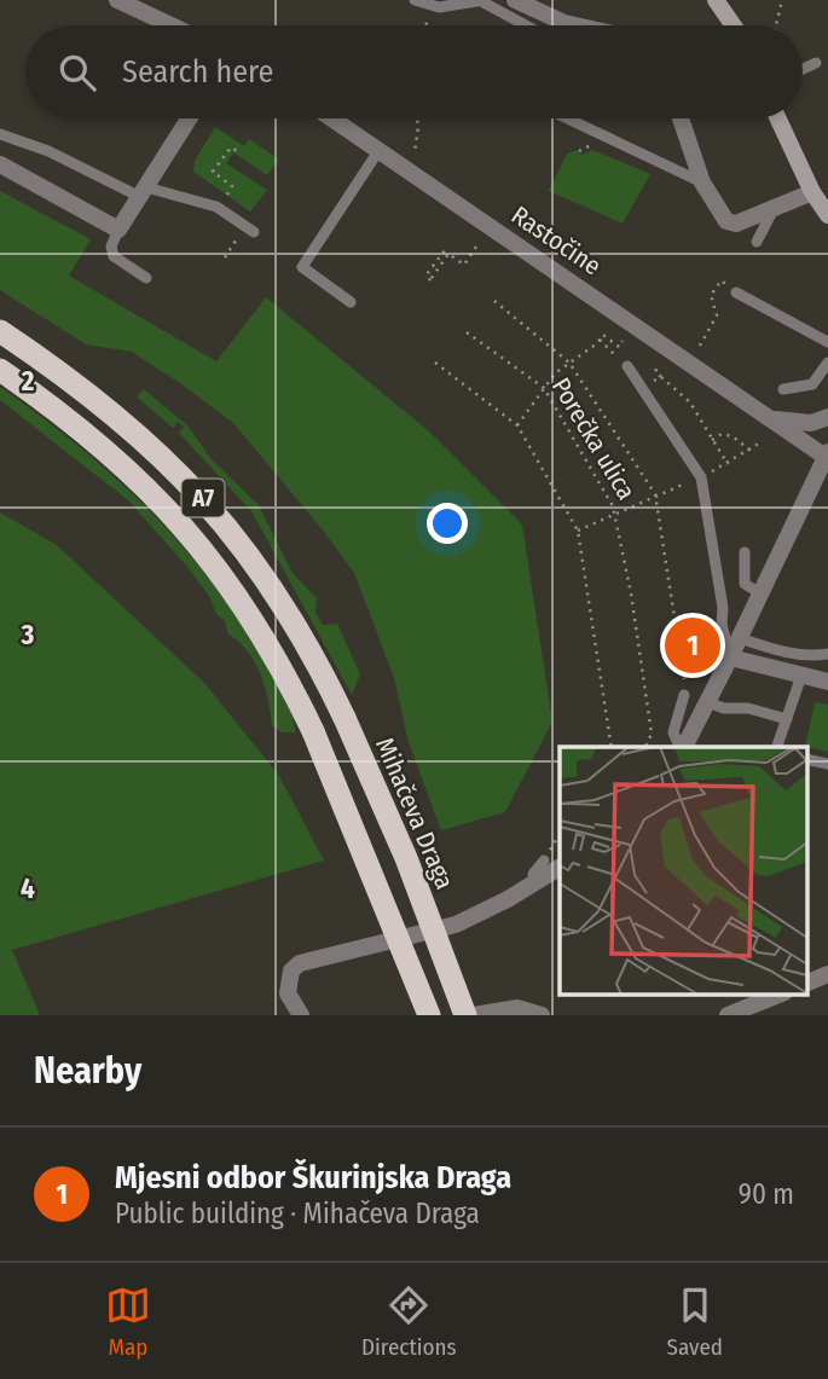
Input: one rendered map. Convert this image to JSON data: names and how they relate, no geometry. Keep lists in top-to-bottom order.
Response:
{
  "streets": {
    "highway": ["A7", "Mihačeva Draga"],
    "street": ["Rastočine"],
    "path": ["Porečka ulica"]
  },
  "page": {
    "search": "Search here",
    "pins": "1",
    "heading": "Nearby",
    "list": [
      {
        "mark": "1",
        "name": "Mjesni odbor Škurinjska Draga",
        "note": "Public building · Mihačeva Draga",
        "value": "90 m"
      }
    ],
    "nav": ["Map", "Directions", "Saved"]
  },
  "grid": {
    "rows": ["2", "3", "4"]
  }
}
